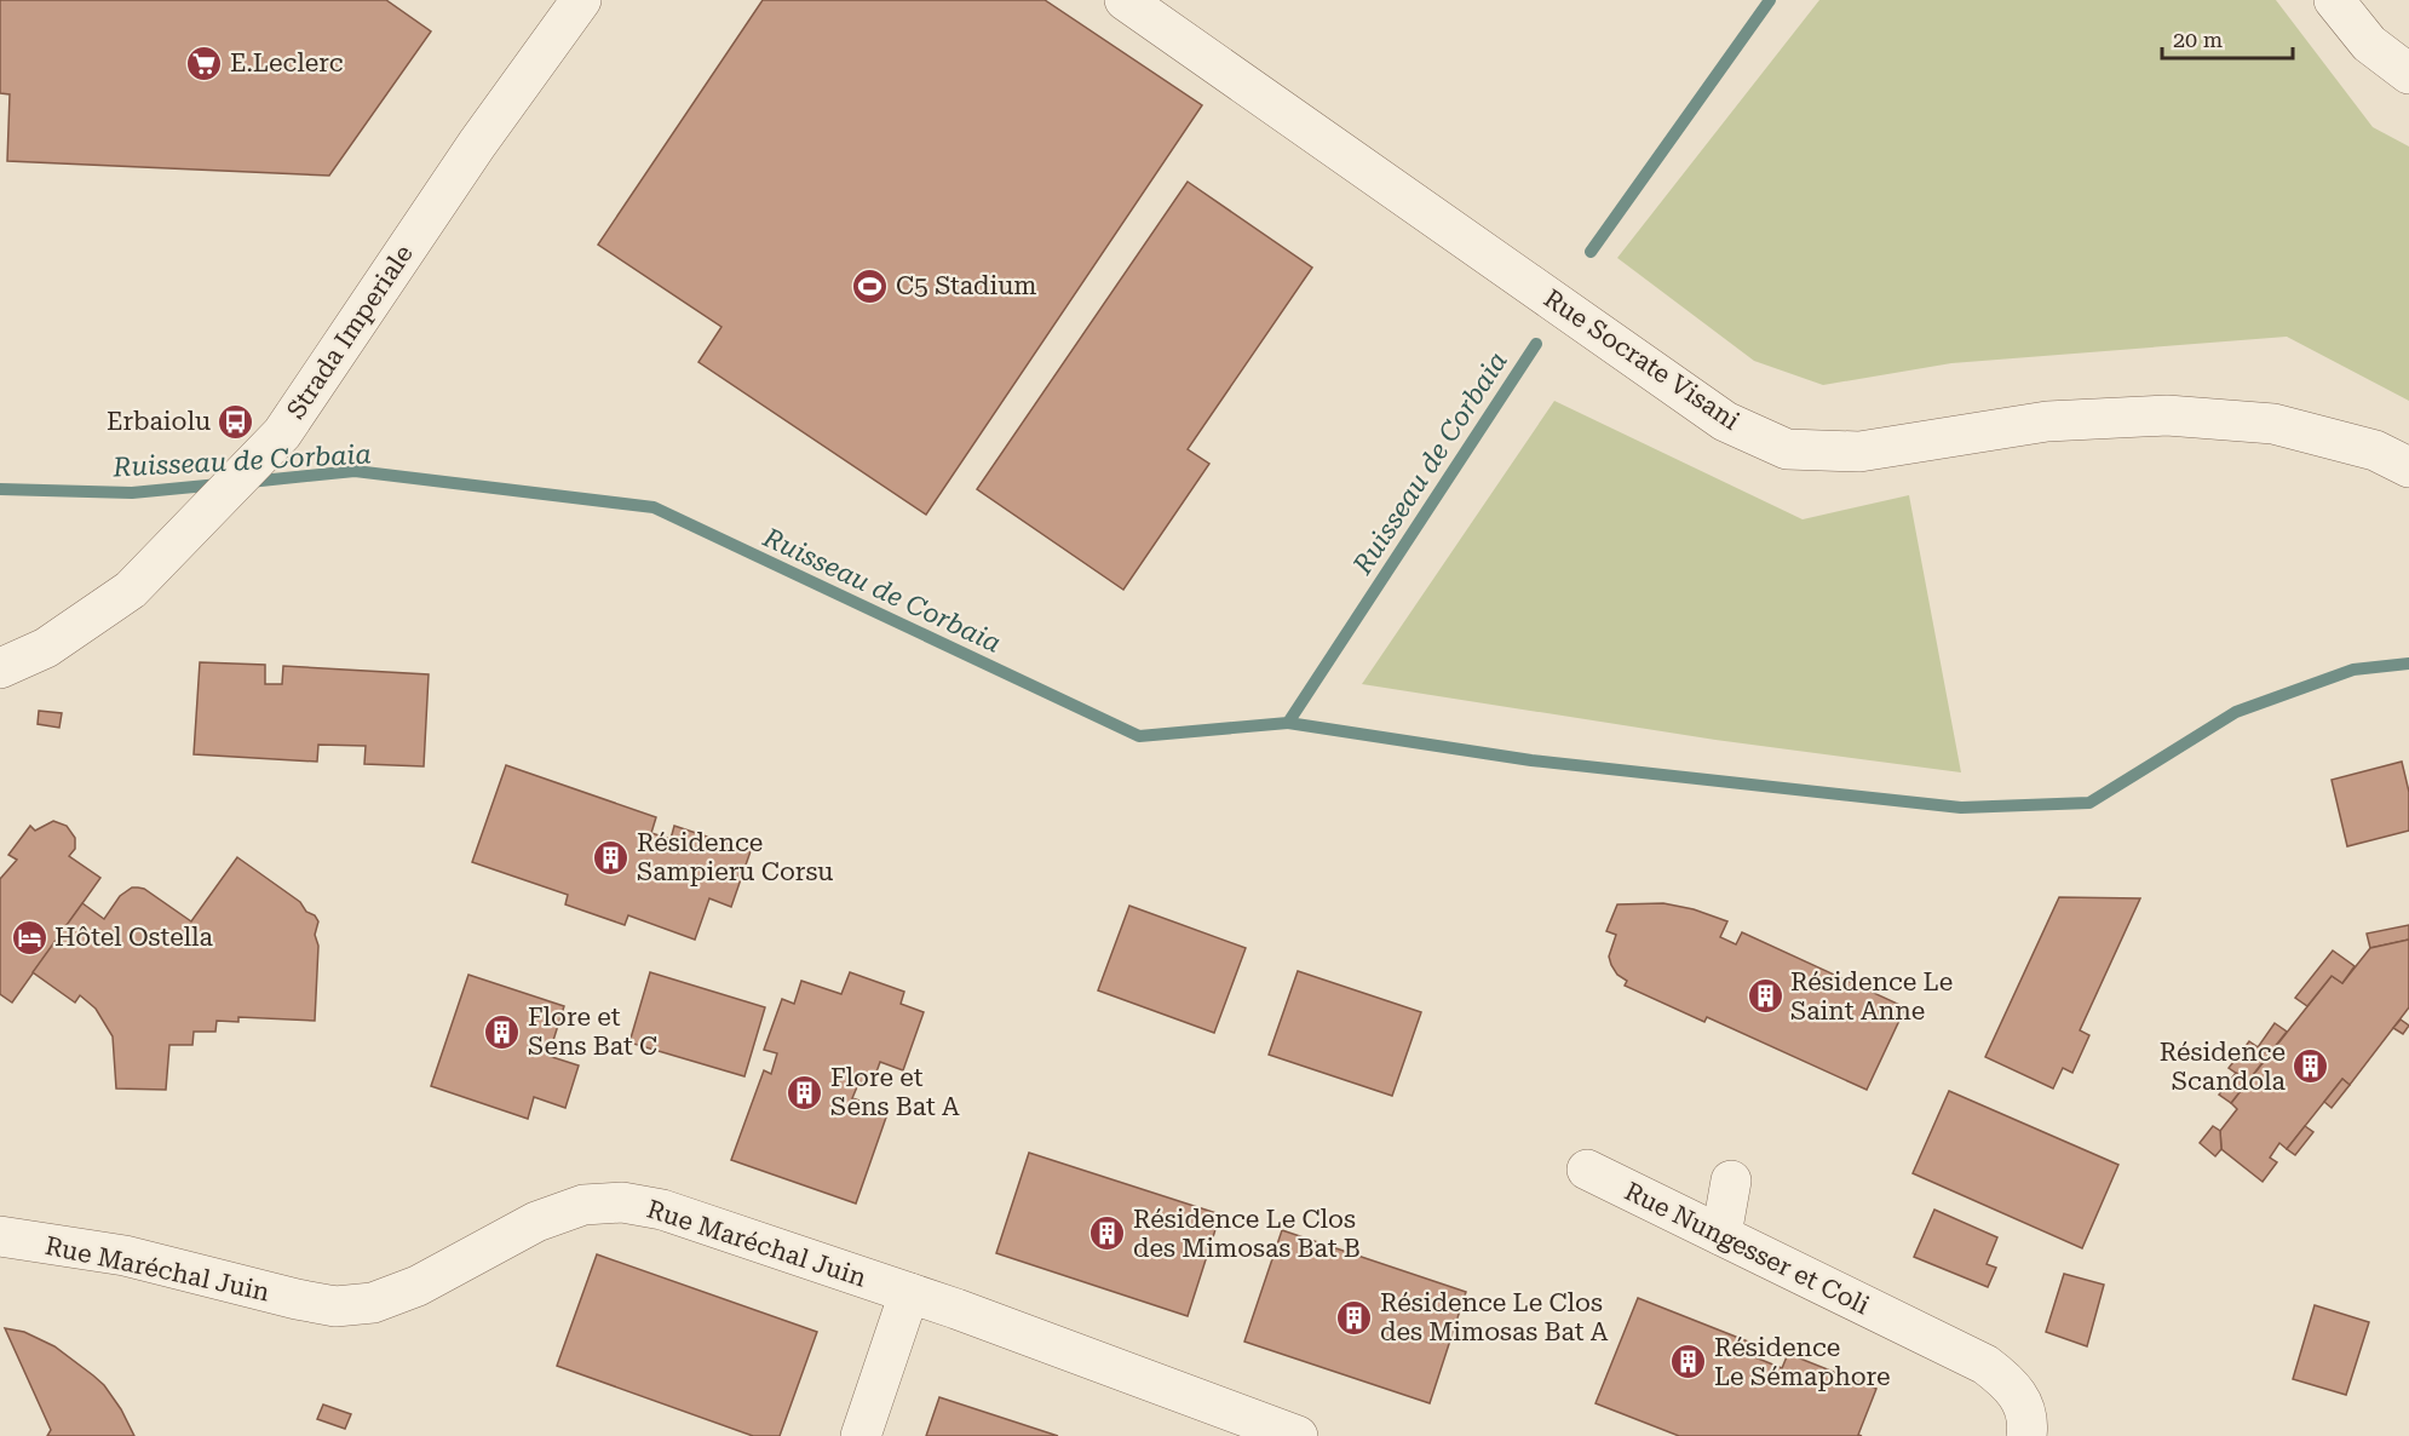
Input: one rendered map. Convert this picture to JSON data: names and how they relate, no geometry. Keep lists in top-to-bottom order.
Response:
{
  "streets": {
    "street": [
      "Strada Imperiale",
      "Rue Socrate Visani",
      "Rue Maréchal Juin",
      "Rue Nungesser et Coli"
    ]
  },
  "water": ["Ruisseau de Corbaia"],
  "places": {
    "supermarket": ["E.Leclerc"],
    "sports": ["C5 Stadium"],
    "bus stop": ["Erbaiolu"],
    "building": [
      "Résidence Sampieru Corsu",
      "Résidence Le Saint Anne",
      "Flore et Sens Bat C",
      "Résidence Scandola",
      "Flore et Sens Bat A",
      "Résidence Le Clos des Mimosas Bat B",
      "Résidence Le Clos des Mimosas Bat A",
      "Résidence Le Sémaphore"
    ],
    "hotel": ["Hôtel Ostella"]
  },
  "scale_bar": "20 m"
}
